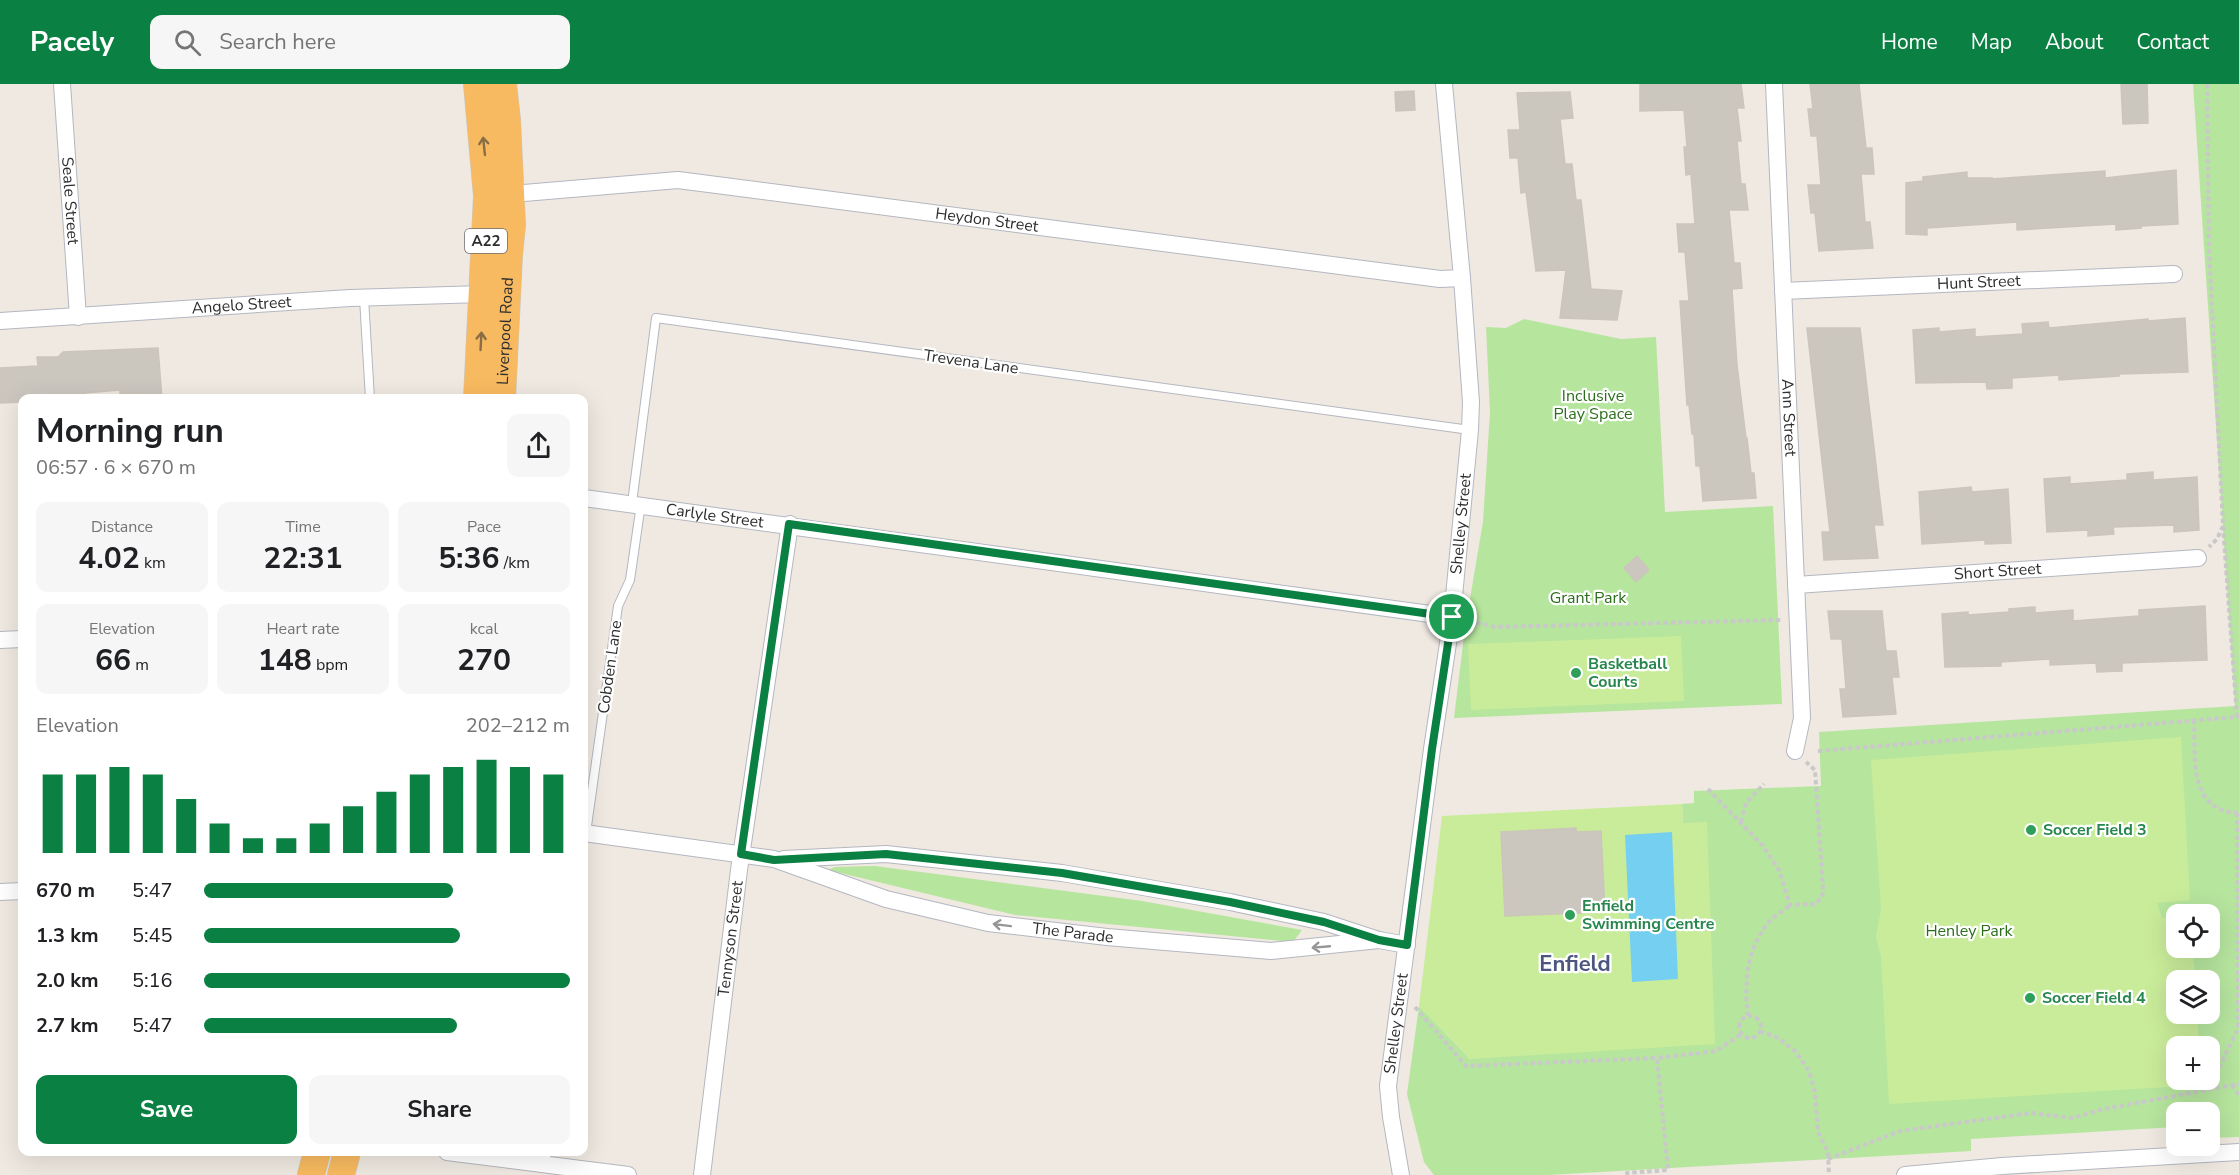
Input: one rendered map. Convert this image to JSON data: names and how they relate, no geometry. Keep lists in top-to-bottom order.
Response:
{
  "streets": {
    "highway": ["A22", "Liverpool Road"],
    "street": [
      "Seale Street",
      "Heydon Street",
      "Hunt Street",
      "Angelo Street",
      "Ann Street",
      "Carlyle Street",
      "Shelley Street",
      "Short Street",
      "The Parade",
      "Tennyson Street"
    ],
    "lane": ["Trevena Lane", "Cobden Lane"]
  },
  "crossings": [
    ["Seale Street", "Angelo Street"],
    ["Heydon Street", "Liverpool Road"],
    ["Heydon Street", "Shelley Street"],
    ["Hunt Street", "Ann Street"],
    ["Angelo Street", "Liverpool Road"],
    ["Trevena Lane", "Carlyle Street"],
    ["Trevena Lane", "Shelley Street"],
    ["Trevena Lane", "Cobden Lane"],
    ["Ann Street", "Short Street"],
    ["Carlyle Street", "Shelley Street"],
    ["Carlyle Street", "Cobden Lane"],
    ["Carlyle Street", "Tennyson Street"],
    ["Shelley Street", "The Parade"],
    ["The Parade", "Tennyson Street"]
  ],
  "districts": ["Enfield"],
  "parks": ["Inclusive Play Space", "Grant Park", "Henley Park"],
  "places": [
    "Basketball Courts",
    "Soccer Field 3",
    "Enfield Swimming Centre",
    "Soccer Field 4"
  ],
  "page": {
    "header": "Pacely",
    "search": "Search here",
    "nav": [
      "Home",
      "Map",
      "About",
      "Contact"
    ],
    "heading": ["Morning run", "06:57 · 6 × 670 m"],
    "stats": [
      ["Distance", "4.02 km"],
      ["Time", "22:31"],
      ["Pace", "5:36 /km"],
      ["Elevation", "66 m"],
      ["Heart rate", "148 bpm"],
      ["kcal", "270"]
    ],
    "chart": ["Elevation", "202–212 m"],
    "list": [
      {
        "name": "670 m",
        "note": "5:47"
      },
      {
        "name": "1.3 km",
        "note": "5:45"
      },
      {
        "name": "2.0 km",
        "note": "5:16"
      },
      {
        "name": "2.7 km",
        "note": "5:47"
      }
    ],
    "map_buttons": ["+", "−"],
    "buttons": ["Save", "Share"]
  }
}
